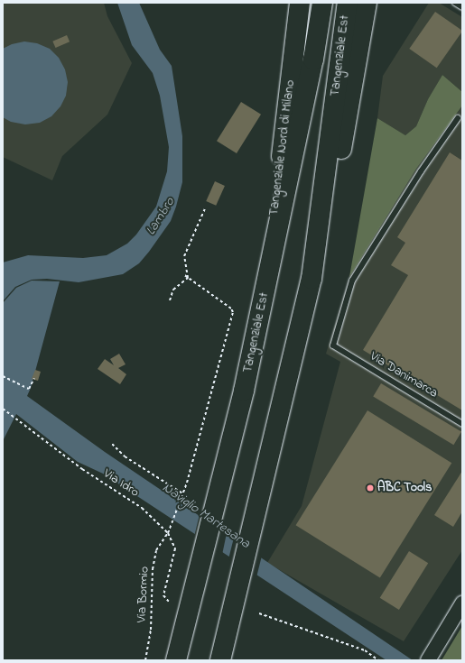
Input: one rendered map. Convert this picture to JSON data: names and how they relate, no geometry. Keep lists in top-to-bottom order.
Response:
{
  "streets": {
    "highway": ["Tangenziale Est", "Tangenziale Nord di Milano"],
    "lane": ["Via Danimarca"],
    "path": ["Via Idro", "Via Bormio"]
  },
  "crossings": [
    ["Tangenziale Est", "Tangenziale Nord di Milano"],
    ["Via Idro", "Via Bormio"]
  ],
  "water": ["Lambro", "Naviglio Martesana"],
  "places": ["ABC Tools"]
}
